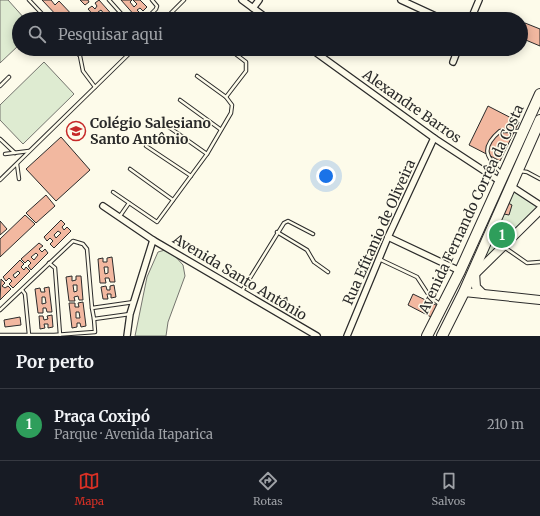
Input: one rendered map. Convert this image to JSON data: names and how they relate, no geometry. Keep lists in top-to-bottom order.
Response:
{
  "streets": {
    "highway": ["Avenida Fernando Corrêa da Costa"],
    "street": ["Alexandre Barros", "Rua Efitanio de Oliveira", "Avenida Santo Antônio"]
  },
  "crossings": [
    ["Alexandre Barros", "Avenida Fernando Corrêa da Costa"],
    ["Alexandre Barros", "Rua Efitanio de Oliveira"]
  ],
  "places": {
    "school or university": ["Colégio Salesiano Santo Antônio"]
  },
  "page": {
    "search": "Pesquisar aqui",
    "pins": "1",
    "heading": "Por perto",
    "list": [
      {
        "mark": "1",
        "name": "Praça Coxipó",
        "note": "Parque · Avenida Itaparica",
        "value": "210 m"
      }
    ],
    "nav": ["Mapa", "Rotas", "Salvos"]
  }
}
